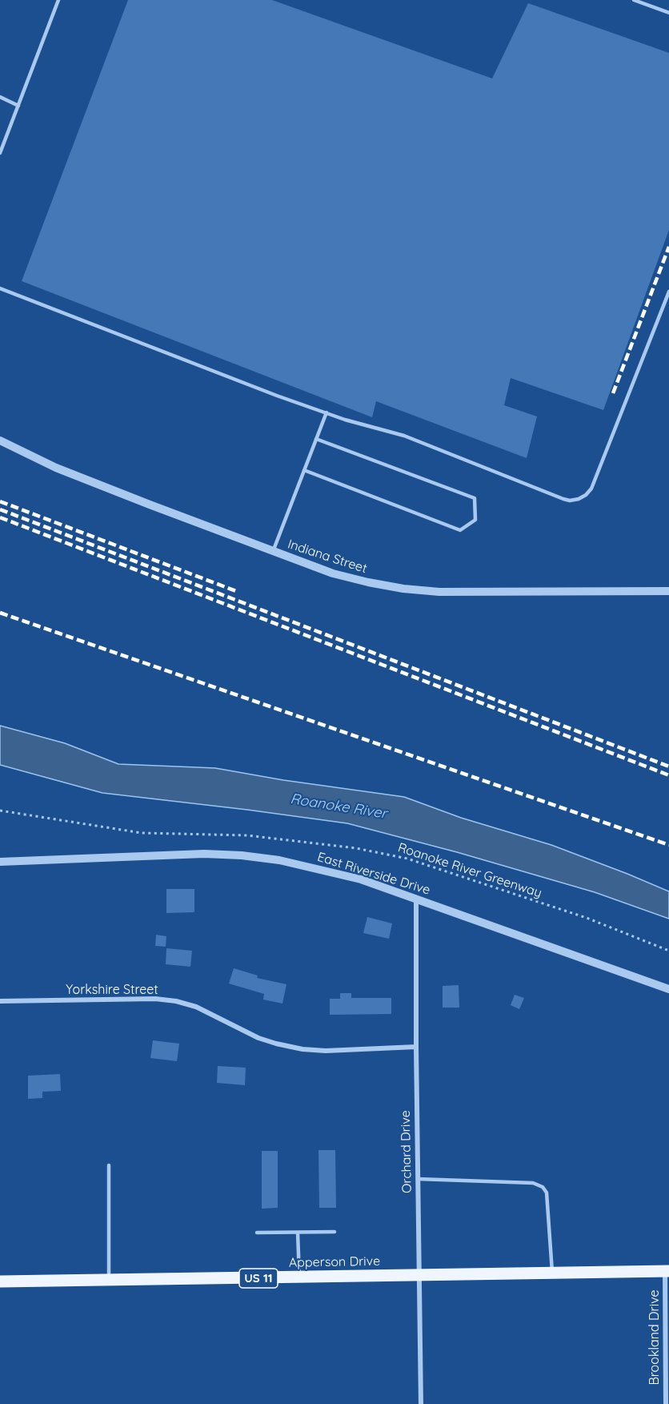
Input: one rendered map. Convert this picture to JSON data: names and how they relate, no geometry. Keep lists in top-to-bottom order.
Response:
{
  "streets": {
    "main road": ["Apperson Drive", "US 11"],
    "street": [
      "Indiana Street",
      "East Riverside Drive",
      "Yorkshire Street",
      "Orchard Drive",
      "Brookland Drive"
    ],
    "path": ["Roanoke River Greenway"]
  },
  "crossings": [
    ["East Riverside Drive", "Orchard Drive"],
    ["Yorkshire Street", "Orchard Drive"],
    ["Orchard Drive", "Apperson Drive"],
    ["Apperson Drive", "Brookland Drive"]
  ],
  "water": ["Roanoke River"]
}
